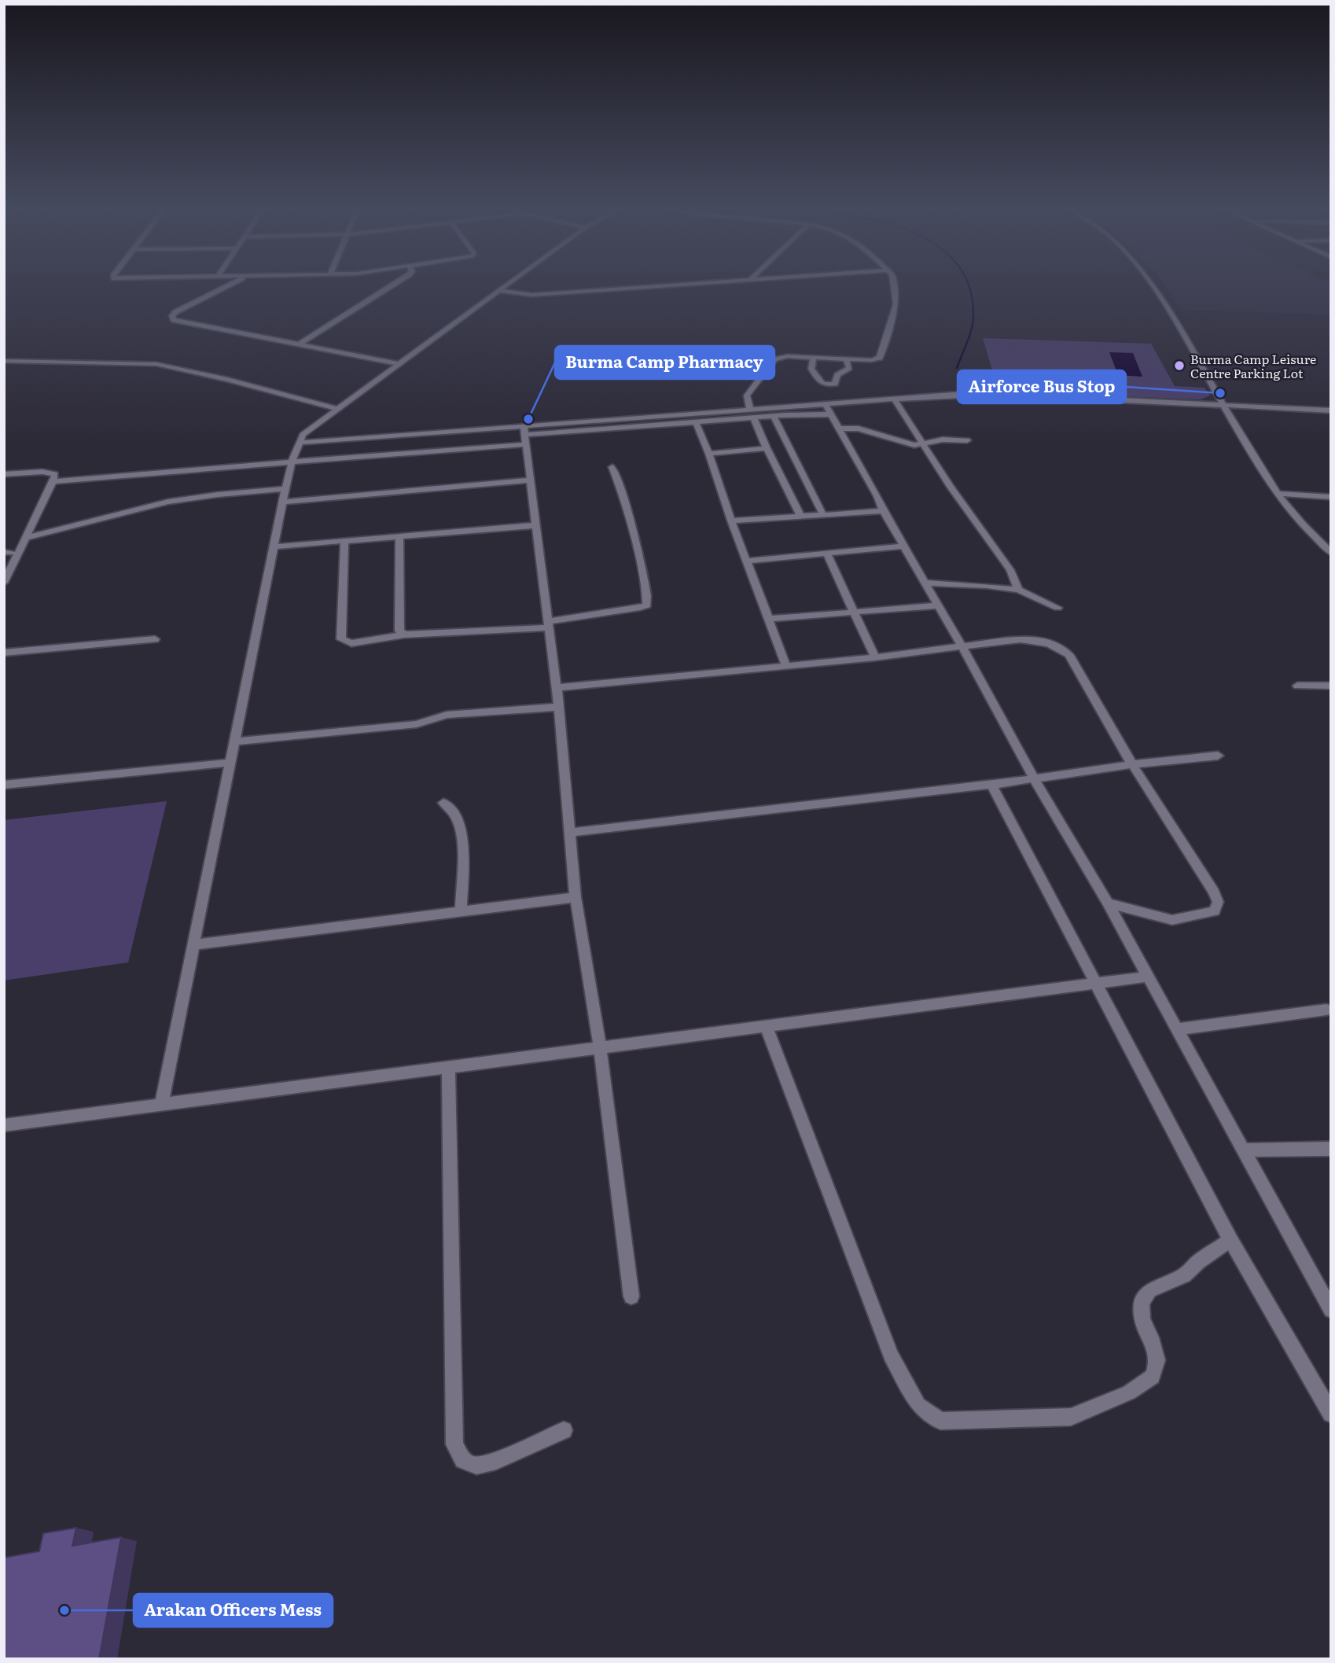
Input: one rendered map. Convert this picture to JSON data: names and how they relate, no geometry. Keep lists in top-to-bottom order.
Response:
{
  "places": [
    "Burma Camp Leisure Centre Parking Lot",
    "Airforce Bus Stop",
    "Burma Camp Pharmacy",
    "Arakan Officers Mess"
  ]
}
